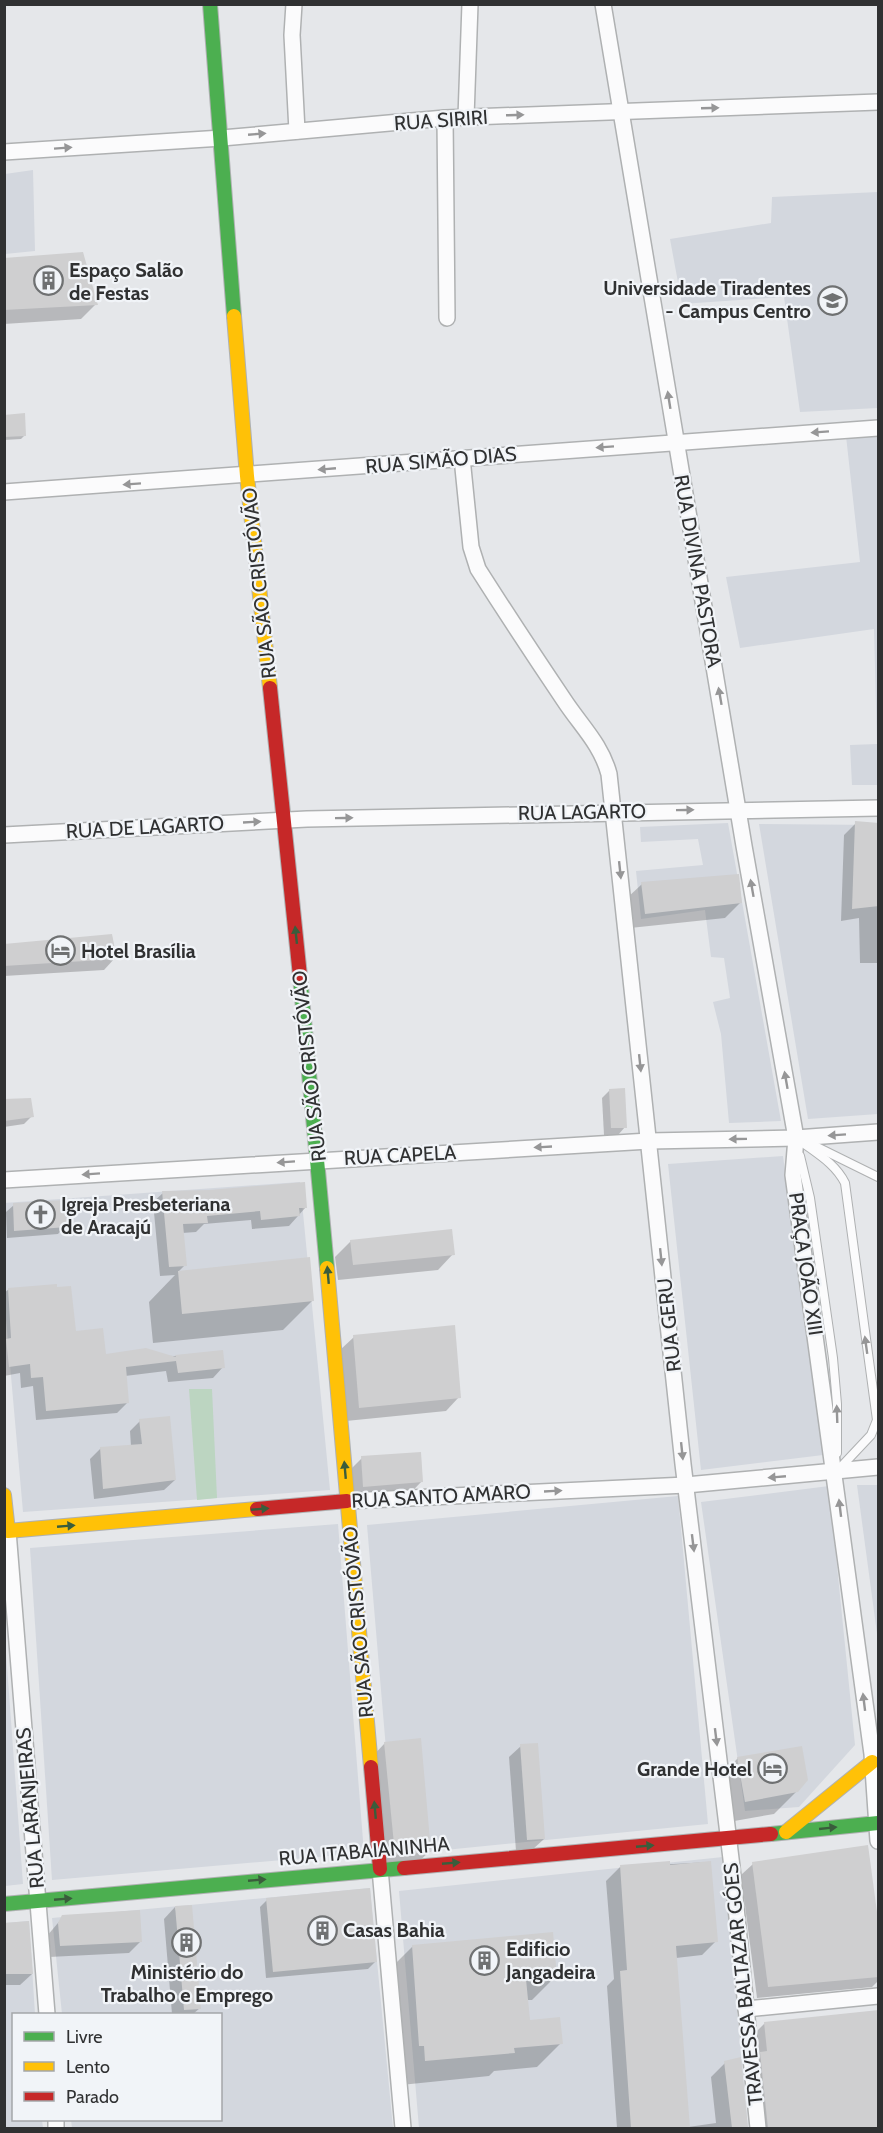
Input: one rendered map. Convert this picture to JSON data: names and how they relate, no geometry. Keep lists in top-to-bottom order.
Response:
{
  "streets": {
    "street": [
      "RUA SIRIRI",
      "RUA SIMÃO DIAS",
      "RUA DIVINA PASTORA",
      "RUA SÃO CRISTÓVÃO",
      "RUA LAGARTO",
      "RUA DE LAGARTO",
      "RUA CAPELA",
      "PRAÇA JOÃO XIII",
      "RUA GERU",
      "RUA SANTO AMARO",
      "RUA LARANJEIRAS",
      "RUA ITABAIANINHA",
      "TRAVESSA BALTAZAR GÓES"
    ]
  },
  "crossings": [
    ["RUA SIRIRI", "RUA DIVINA PASTORA"],
    ["RUA SIRIRI", "RUA SÃO CRISTÓVÃO"],
    ["RUA SIMÃO DIAS", "RUA DIVINA PASTORA"],
    ["RUA SIMÃO DIAS", "RUA SÃO CRISTÓVÃO"],
    ["RUA SIMÃO DIAS", "RUA GERU"],
    ["RUA DIVINA PASTORA", "RUA LAGARTO"],
    ["RUA DIVINA PASTORA", "RUA CAPELA"],
    ["RUA DIVINA PASTORA", "PRAÇA JOÃO XIII"],
    ["RUA SÃO CRISTÓVÃO", "RUA LAGARTO"],
    ["RUA SÃO CRISTÓVÃO", "RUA DE LAGARTO"],
    ["RUA SÃO CRISTÓVÃO", "RUA CAPELA"],
    ["RUA SÃO CRISTÓVÃO", "RUA SANTO AMARO"],
    ["RUA SÃO CRISTÓVÃO", "RUA ITABAIANINHA"],
    ["RUA LAGARTO", "RUA DE LAGARTO"],
    ["RUA LAGARTO", "RUA GERU"],
    ["RUA CAPELA", "PRAÇA JOÃO XIII"],
    ["RUA CAPELA", "RUA GERU"],
    ["PRAÇA JOÃO XIII", "RUA SANTO AMARO"],
    ["PRAÇA JOÃO XIII", "RUA ITABAIANINHA"],
    ["RUA GERU", "RUA SANTO AMARO"],
    ["RUA GERU", "RUA ITABAIANINHA"],
    ["RUA GERU", "TRAVESSA BALTAZAR GÓES"],
    ["RUA SANTO AMARO", "RUA LARANJEIRAS"],
    ["RUA LARANJEIRAS", "RUA ITABAIANINHA"],
    ["RUA ITABAIANINHA", "TRAVESSA BALTAZAR GÓES"]
  ],
  "one_way": [
    "RUA SIRIRI",
    "RUA SIMÃO DIAS",
    "RUA DIVINA PASTORA",
    "RUA SÃO CRISTÓVÃO",
    "RUA LAGARTO",
    "RUA DE LAGARTO",
    "RUA CAPELA",
    "PRAÇA JOÃO XIII",
    "RUA GERU",
    "RUA ITABAIANINHA"
  ],
  "places": {
    "building": [
      "Espaço Salão de Festas",
      "Casas Bahia",
      "Ministério do Trabalho e Emprego",
      "Edificio Jangadeira"
    ],
    "school or university": ["Universidade Tiradentes - Campus Centro"],
    "hotel": ["Hotel Brasília", "Grande Hotel"],
    "church": ["Igreja Presbeteriana de Aracajú"]
  },
  "legend": ["Livre", "Lento", "Parado"]
}
